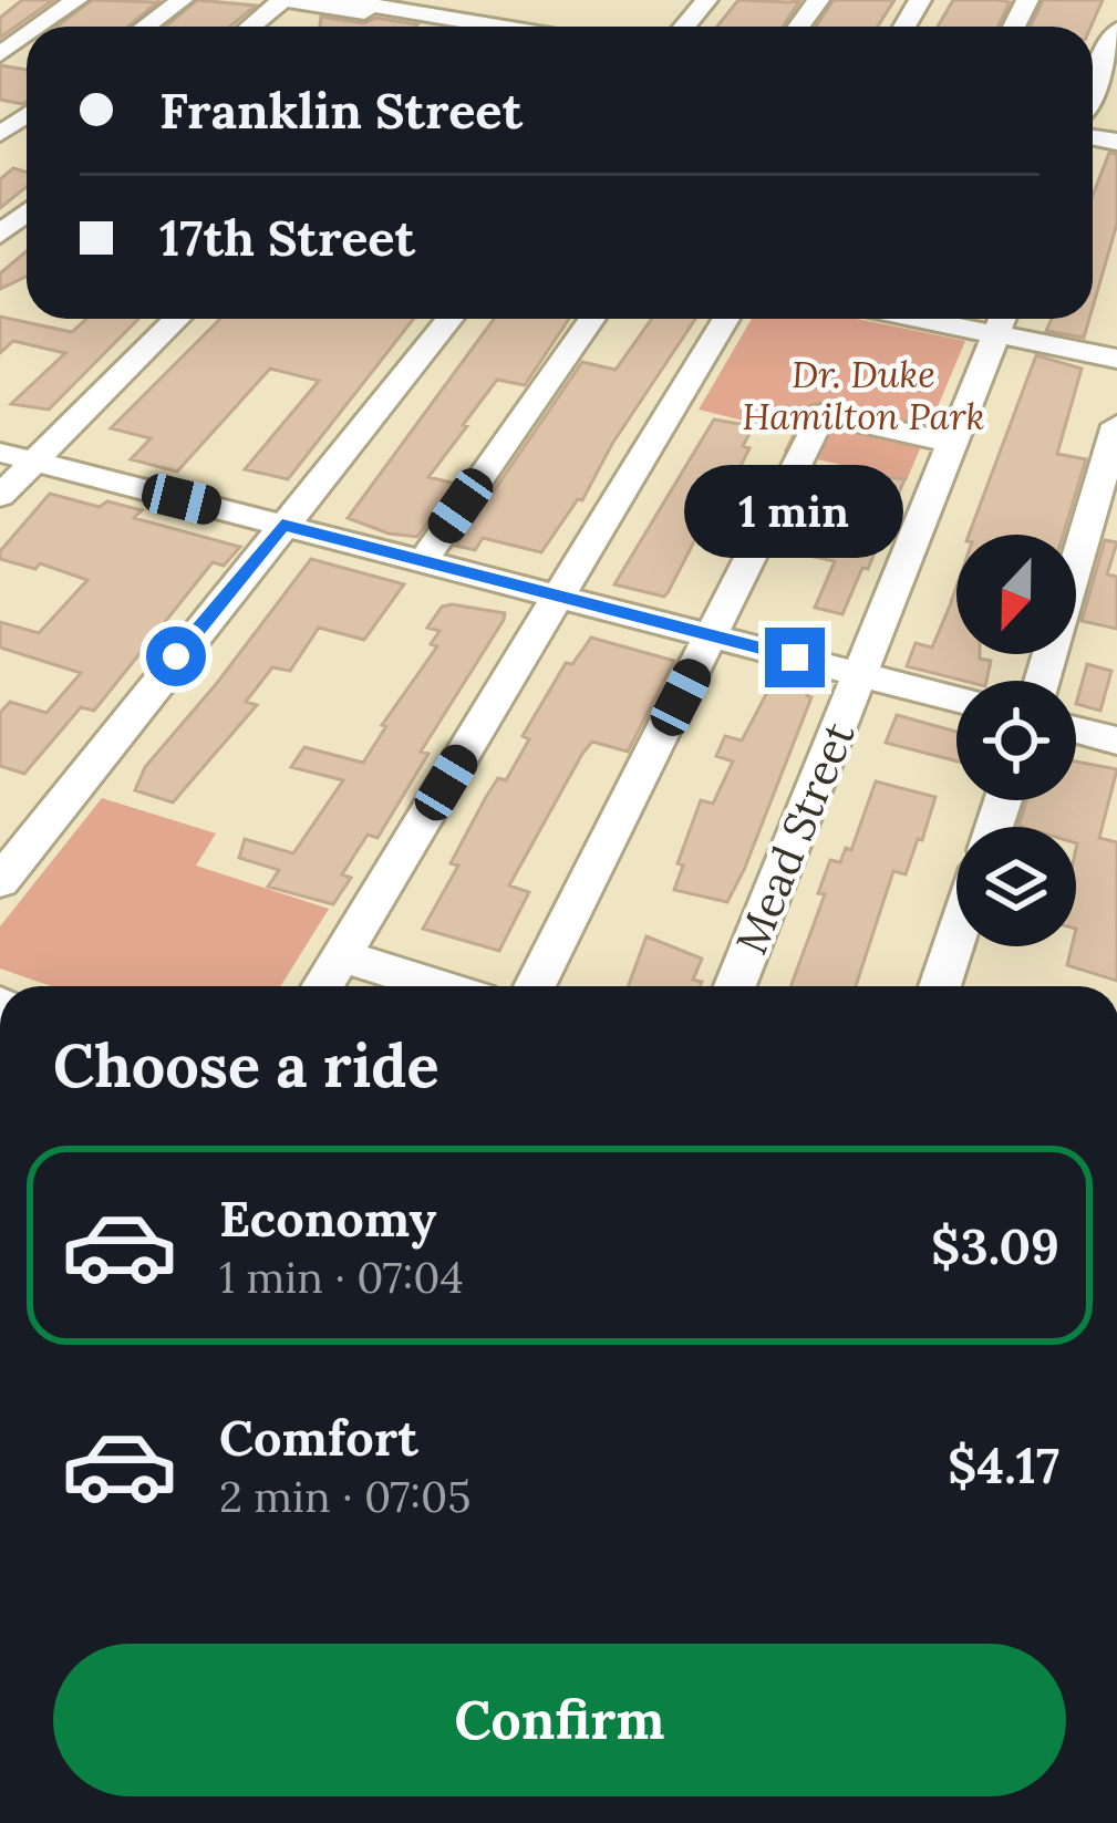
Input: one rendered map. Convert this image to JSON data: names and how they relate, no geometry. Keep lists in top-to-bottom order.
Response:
{
  "streets": {
    "street": ["Mead Street"]
  },
  "parks": ["Dr. Duke Hamilton Park"],
  "north": "bottom",
  "page": {
    "banner": ["Franklin Street", "17th Street"],
    "bubble": "1 min",
    "heading": "Choose a ride",
    "list": [
      {
        "name": "Economy",
        "note": "1 min · 07:04",
        "value": "$3.09"
      },
      {
        "name": "Comfort",
        "note": "2 min · 07:05",
        "value": "$4.17"
      }
    ],
    "buttons": "Confirm"
  }
}
